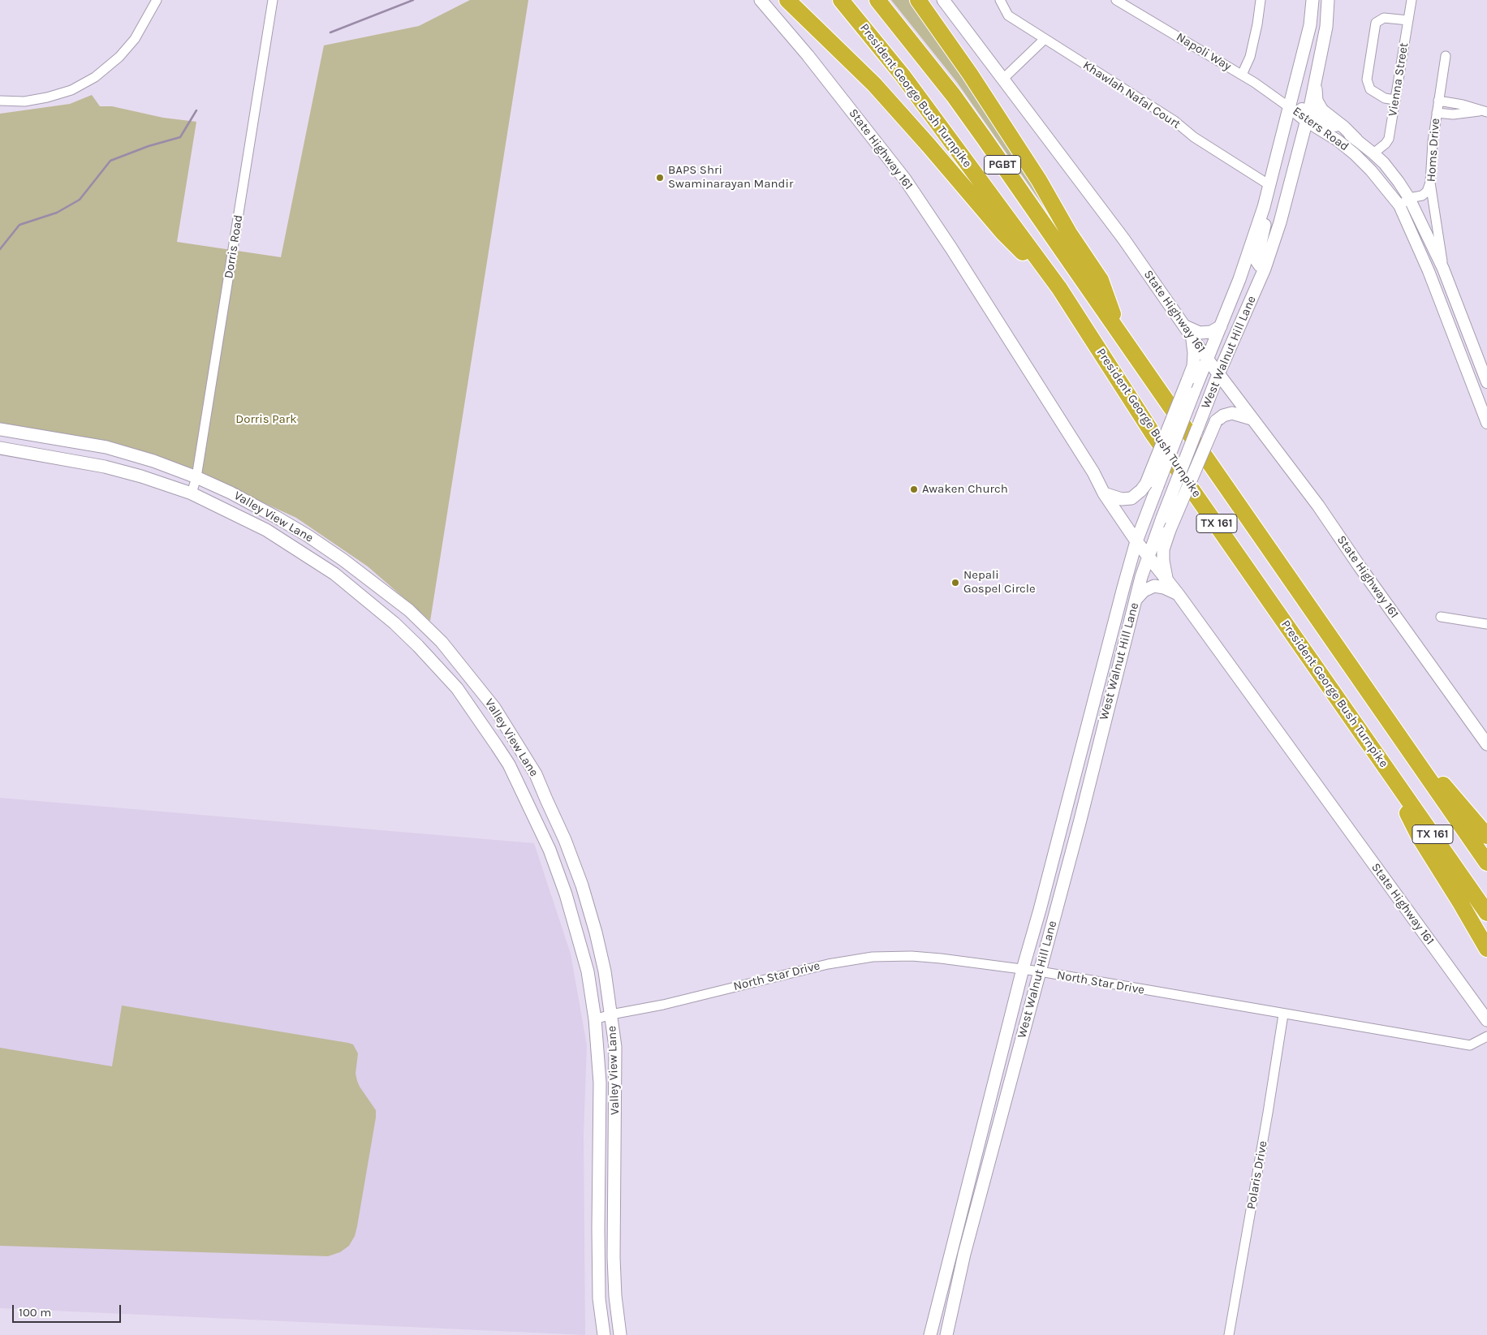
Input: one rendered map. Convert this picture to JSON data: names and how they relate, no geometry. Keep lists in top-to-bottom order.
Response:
{
  "streets": {
    "highway": ["President George Bush Turnpike", "PGBT", "TX 161"],
    "main road": ["State Highway 161", "West Walnut Hill Lane", "Valley View Lane"],
    "street": [
      "Napoli Way",
      "Vienna Street",
      "Khawlah Nafal Court",
      "Esters Road",
      "Homs Drive",
      "Dorris Road",
      "North Star Drive",
      "Polaris Drive"
    ]
  },
  "crossings": [
    ["Napoli Way", "Esters Road"],
    ["Napoli Way", "West Walnut Hill Lane"],
    ["Vienna Street", "Esters Road"],
    ["Khawlah Nafal Court", "West Walnut Hill Lane"],
    ["Esters Road", "Homs Drive"],
    ["Esters Road", "West Walnut Hill Lane"],
    ["State Highway 161", "West Walnut Hill Lane"],
    ["PGBT", "TX 161"],
    ["Dorris Road", "Valley View Lane"],
    ["West Walnut Hill Lane", "North Star Drive"],
    ["Valley View Lane", "North Star Drive"],
    ["North Star Drive", "Polaris Drive"]
  ],
  "parks": ["Dorris Park"],
  "places": ["BAPS Shri Swaminarayan Mandir", "Awaken Church", "Nepali Gospel Circle"],
  "scale_bar": "100 m"
}
